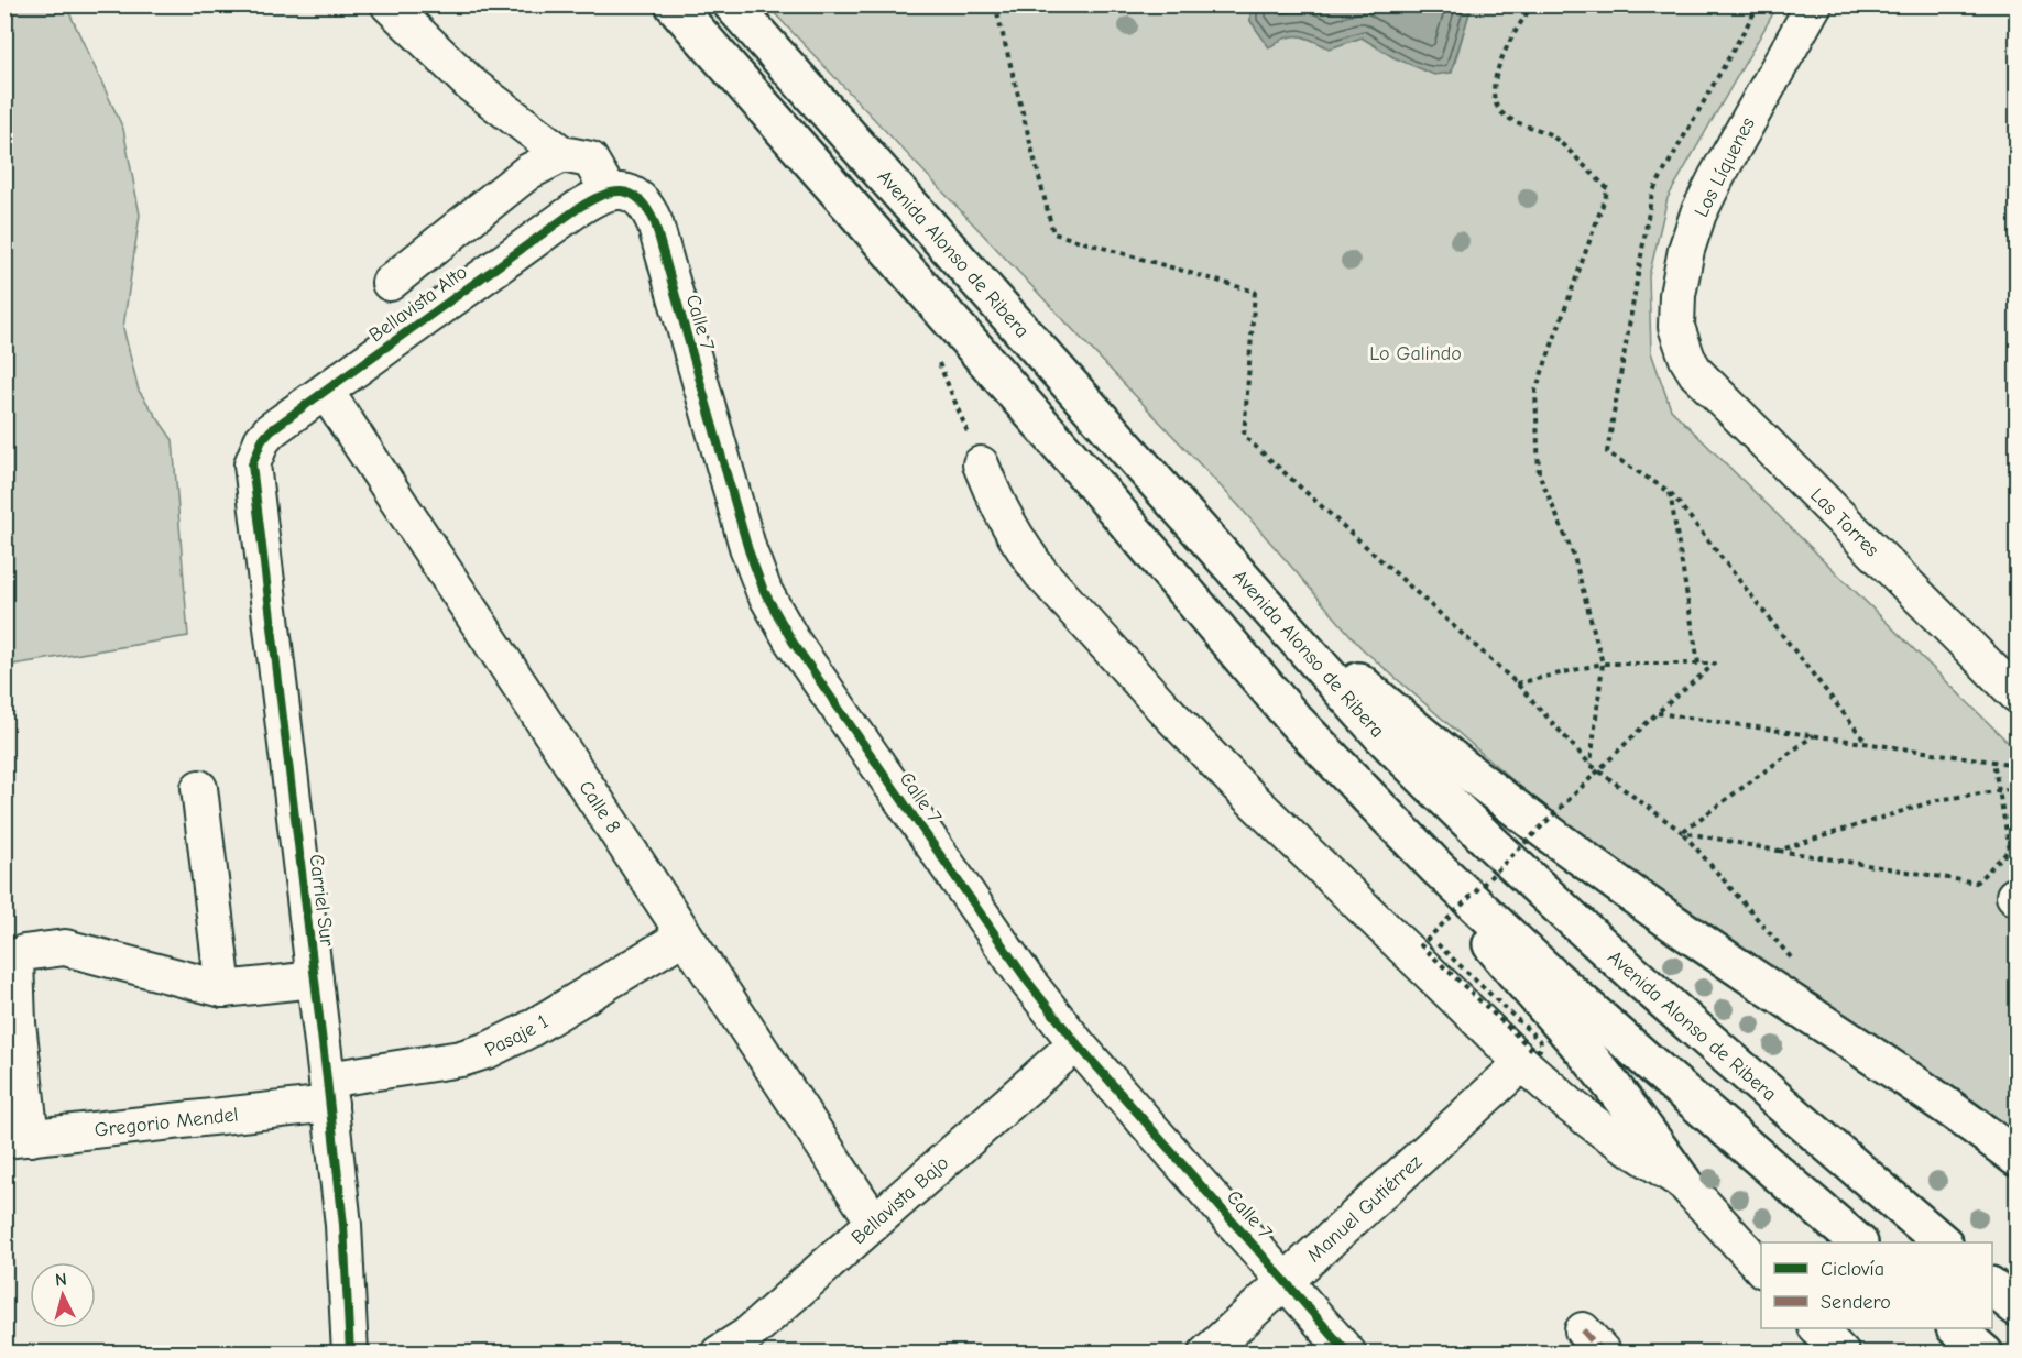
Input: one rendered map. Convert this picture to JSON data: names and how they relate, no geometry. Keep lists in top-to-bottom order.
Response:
{
  "streets": {
    "highway": ["Avenida Alonso de Ribera"],
    "street": [
      "Los Líquenes",
      "Bellavista Alto",
      "Calle 7",
      "Las Torres",
      "Calle 8",
      "Carriel Sur",
      "Pasaje 1",
      "Gregorio Mendel",
      "Bellavista Bajo",
      "Manuel Gutiérrez"
    ]
  },
  "crossings": [
    ["Los Líquenes", "Las Torres"],
    ["Bellavista Alto", "Calle 7"],
    ["Bellavista Alto", "Calle 8"],
    ["Bellavista Alto", "Carriel Sur"],
    ["Calle 7", "Bellavista Bajo"],
    ["Calle 7", "Manuel Gutiérrez"],
    ["Calle 8", "Pasaje 1"],
    ["Calle 8", "Bellavista Bajo"],
    ["Carriel Sur", "Pasaje 1"],
    ["Carriel Sur", "Gregorio Mendel"],
    ["Pasaje 1", "Gregorio Mendel"]
  ],
  "parks": ["Lo Galindo"],
  "legend": ["Ciclovía", "Sendero"],
  "north": "top"
}
